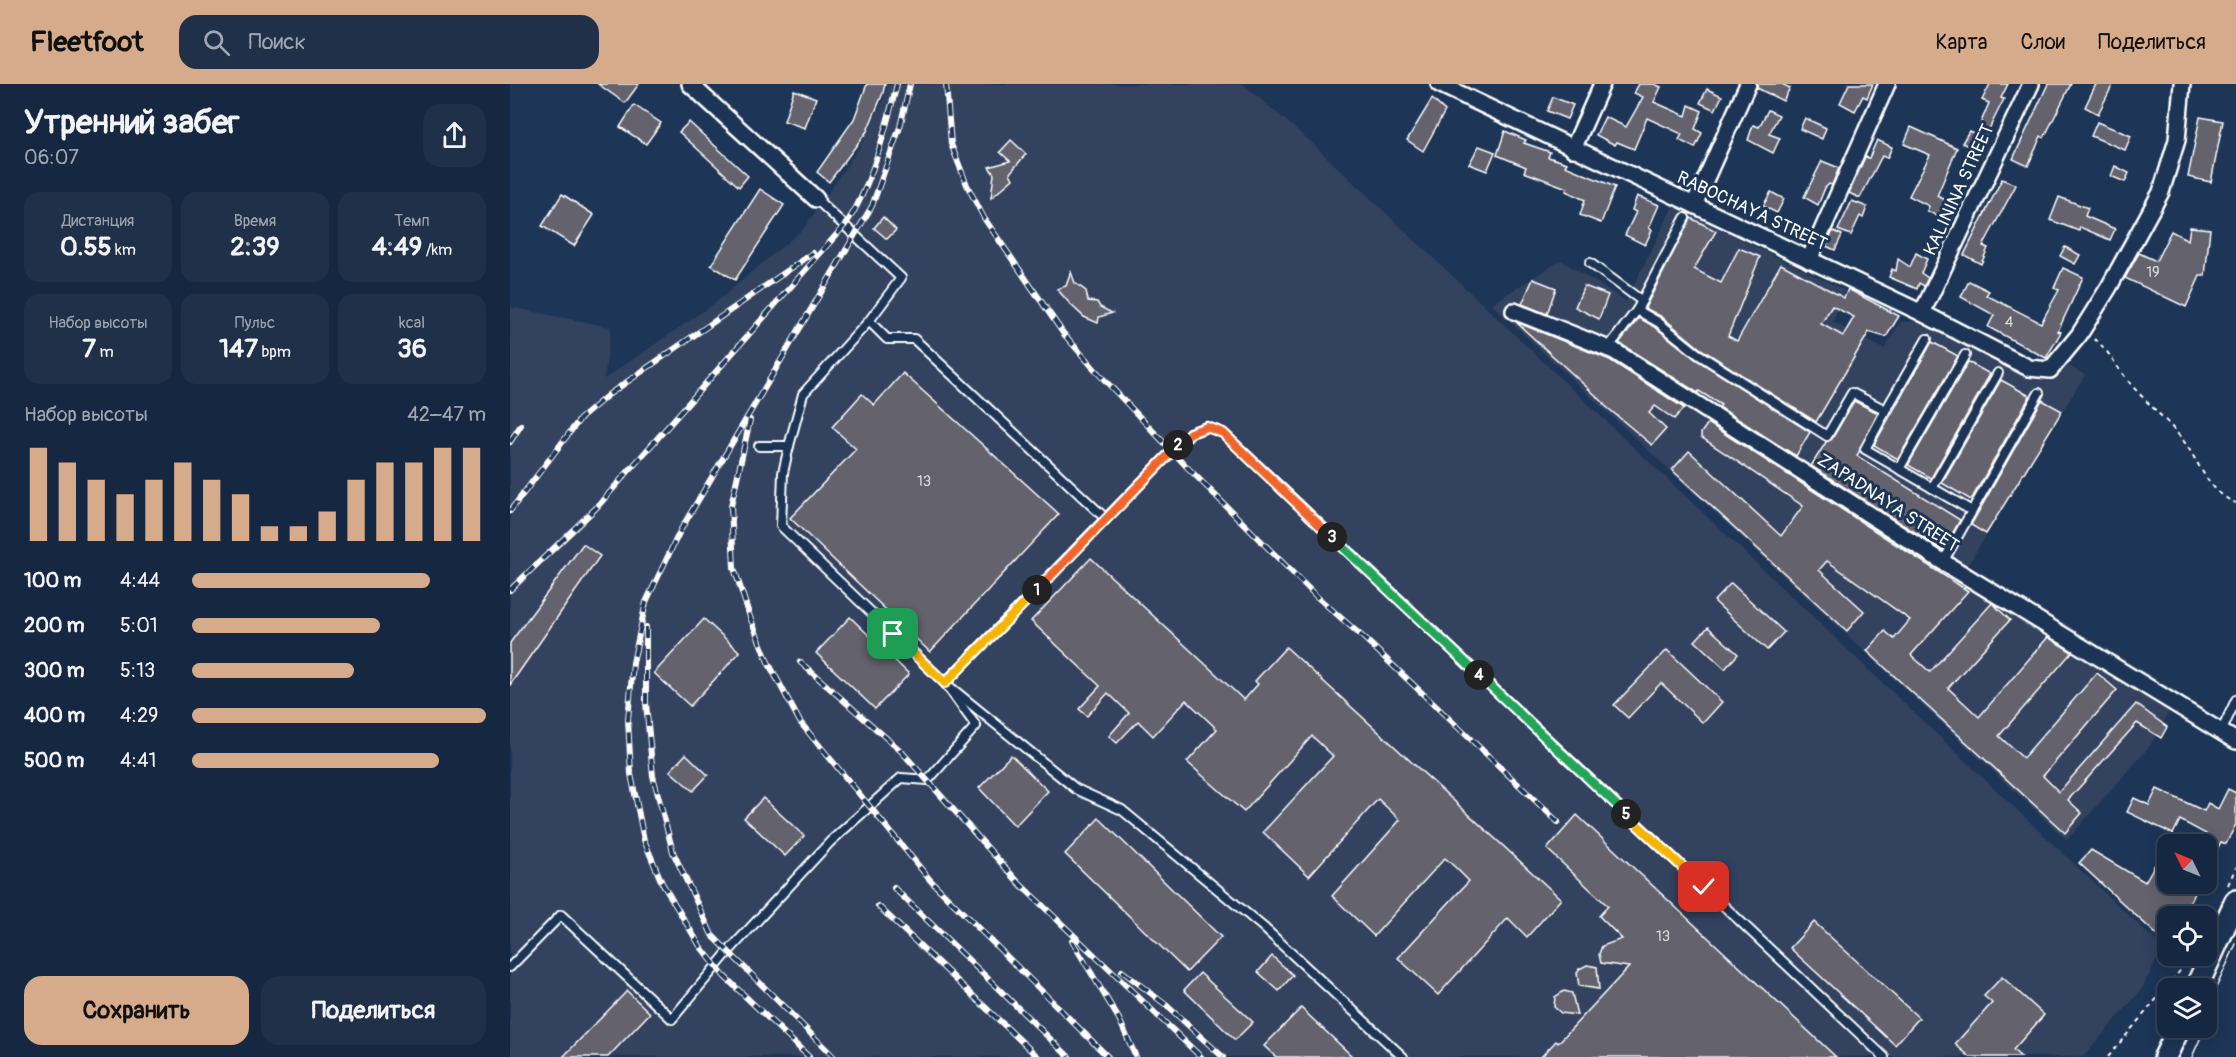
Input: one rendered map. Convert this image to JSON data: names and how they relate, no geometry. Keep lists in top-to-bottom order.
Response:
{
  "streets": {
    "street": ["KALININA STREET", "RABOCHAYA STREET", "ZAPADNAYA STREET"]
  },
  "crossings": [
    ["KALININA STREET", "RABOCHAYA STREET"]
  ],
  "house_numbers": [
    "19",
    "4",
    "13",
    "13"
  ],
  "north": "top left",
  "page": {
    "header": "Fleetfoot",
    "search": "Поиск",
    "nav": ["Карта", "Слои", "Поделиться"],
    "heading": ["Утренний забег", "06:07"],
    "stats": [
      ["Дистанция", "0.55 km"],
      ["Время", "2:39"],
      ["Темп", "4:49 /km"],
      ["Набор высоты", "7 m"],
      ["Пульс", "147 bpm"],
      ["kcal", "36"]
    ],
    "chart": ["Набор высоты", "42–47 m"],
    "pins": [
      "2",
      "3",
      "1",
      "4",
      "5"
    ],
    "list": [
      {
        "name": "100 m",
        "note": "4:44"
      },
      {
        "name": "200 m",
        "note": "5:01"
      },
      {
        "name": "300 m",
        "note": "5:13"
      },
      {
        "name": "400 m",
        "note": "4:29"
      },
      {
        "name": "500 m",
        "note": "4:41"
      }
    ],
    "buttons": ["Сохранить", "Поделиться"]
  }
}
